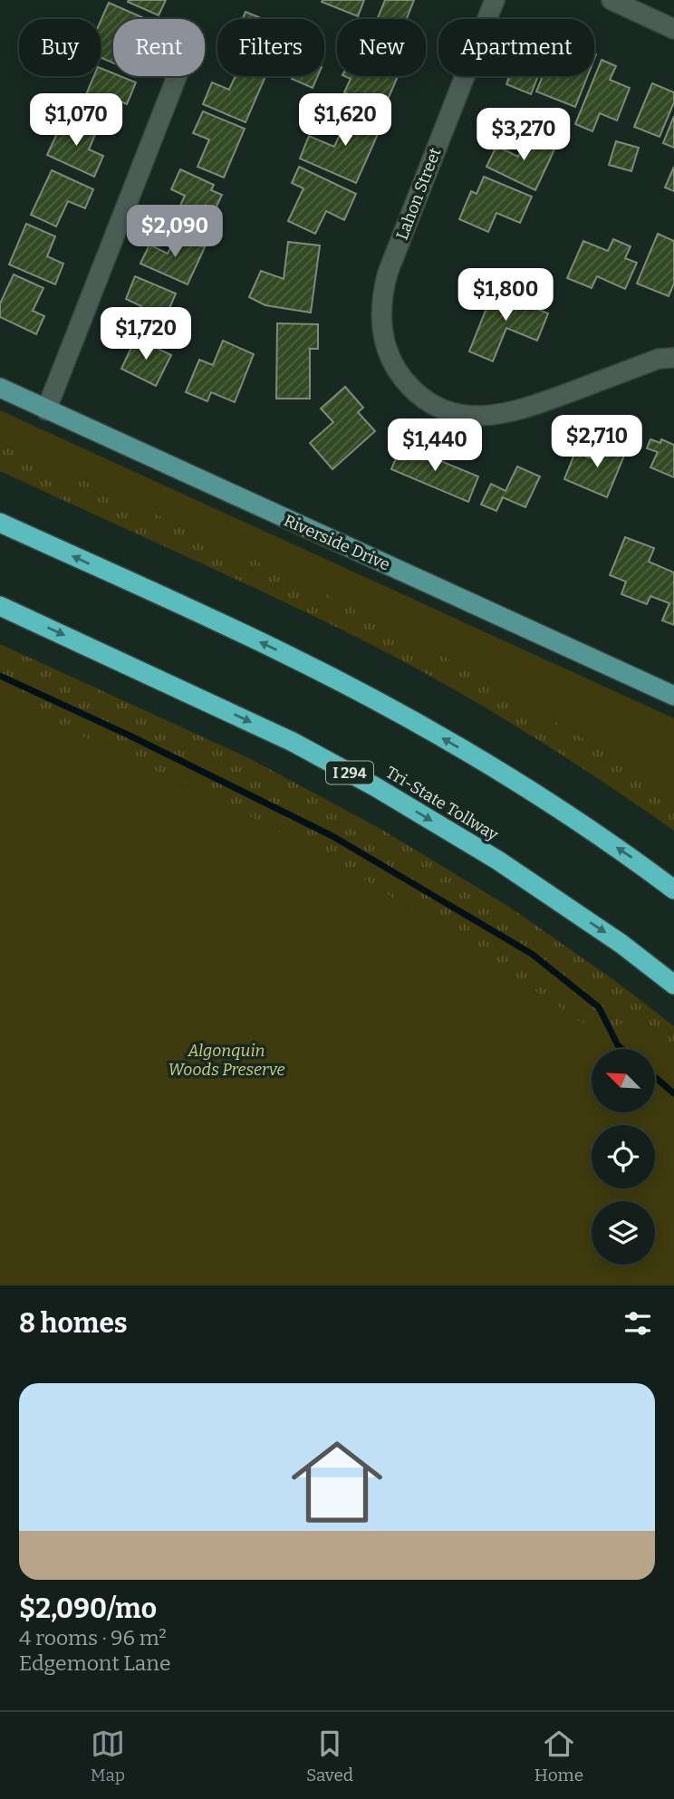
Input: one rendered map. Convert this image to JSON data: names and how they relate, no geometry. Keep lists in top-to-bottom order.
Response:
{
  "streets": {
    "highway": ["I 294", "Tri-State Tollway"],
    "main road": ["Riverside Drive"],
    "street": ["Lahon Street"]
  },
  "parks": ["Algonquin Woods Preserve"],
  "north": "top left",
  "page": {
    "chip": [
      "Buy",
      "Rent",
      "Filters",
      "New",
      "Apartment"
    ],
    "price": [
      "$1,070",
      "$1,620",
      "$3,270",
      "$2,090",
      "$1,800",
      "$1,720",
      "$2,710",
      "$1,440"
    ],
    "heading": "8 homes",
    "list": [
      {
        "name": "$2,090/mo",
        "note": "4 rooms · 96 m² · Edgemont Lane"
      }
    ],
    "tabs": ["Map", "Saved", "Home"]
  }
}
